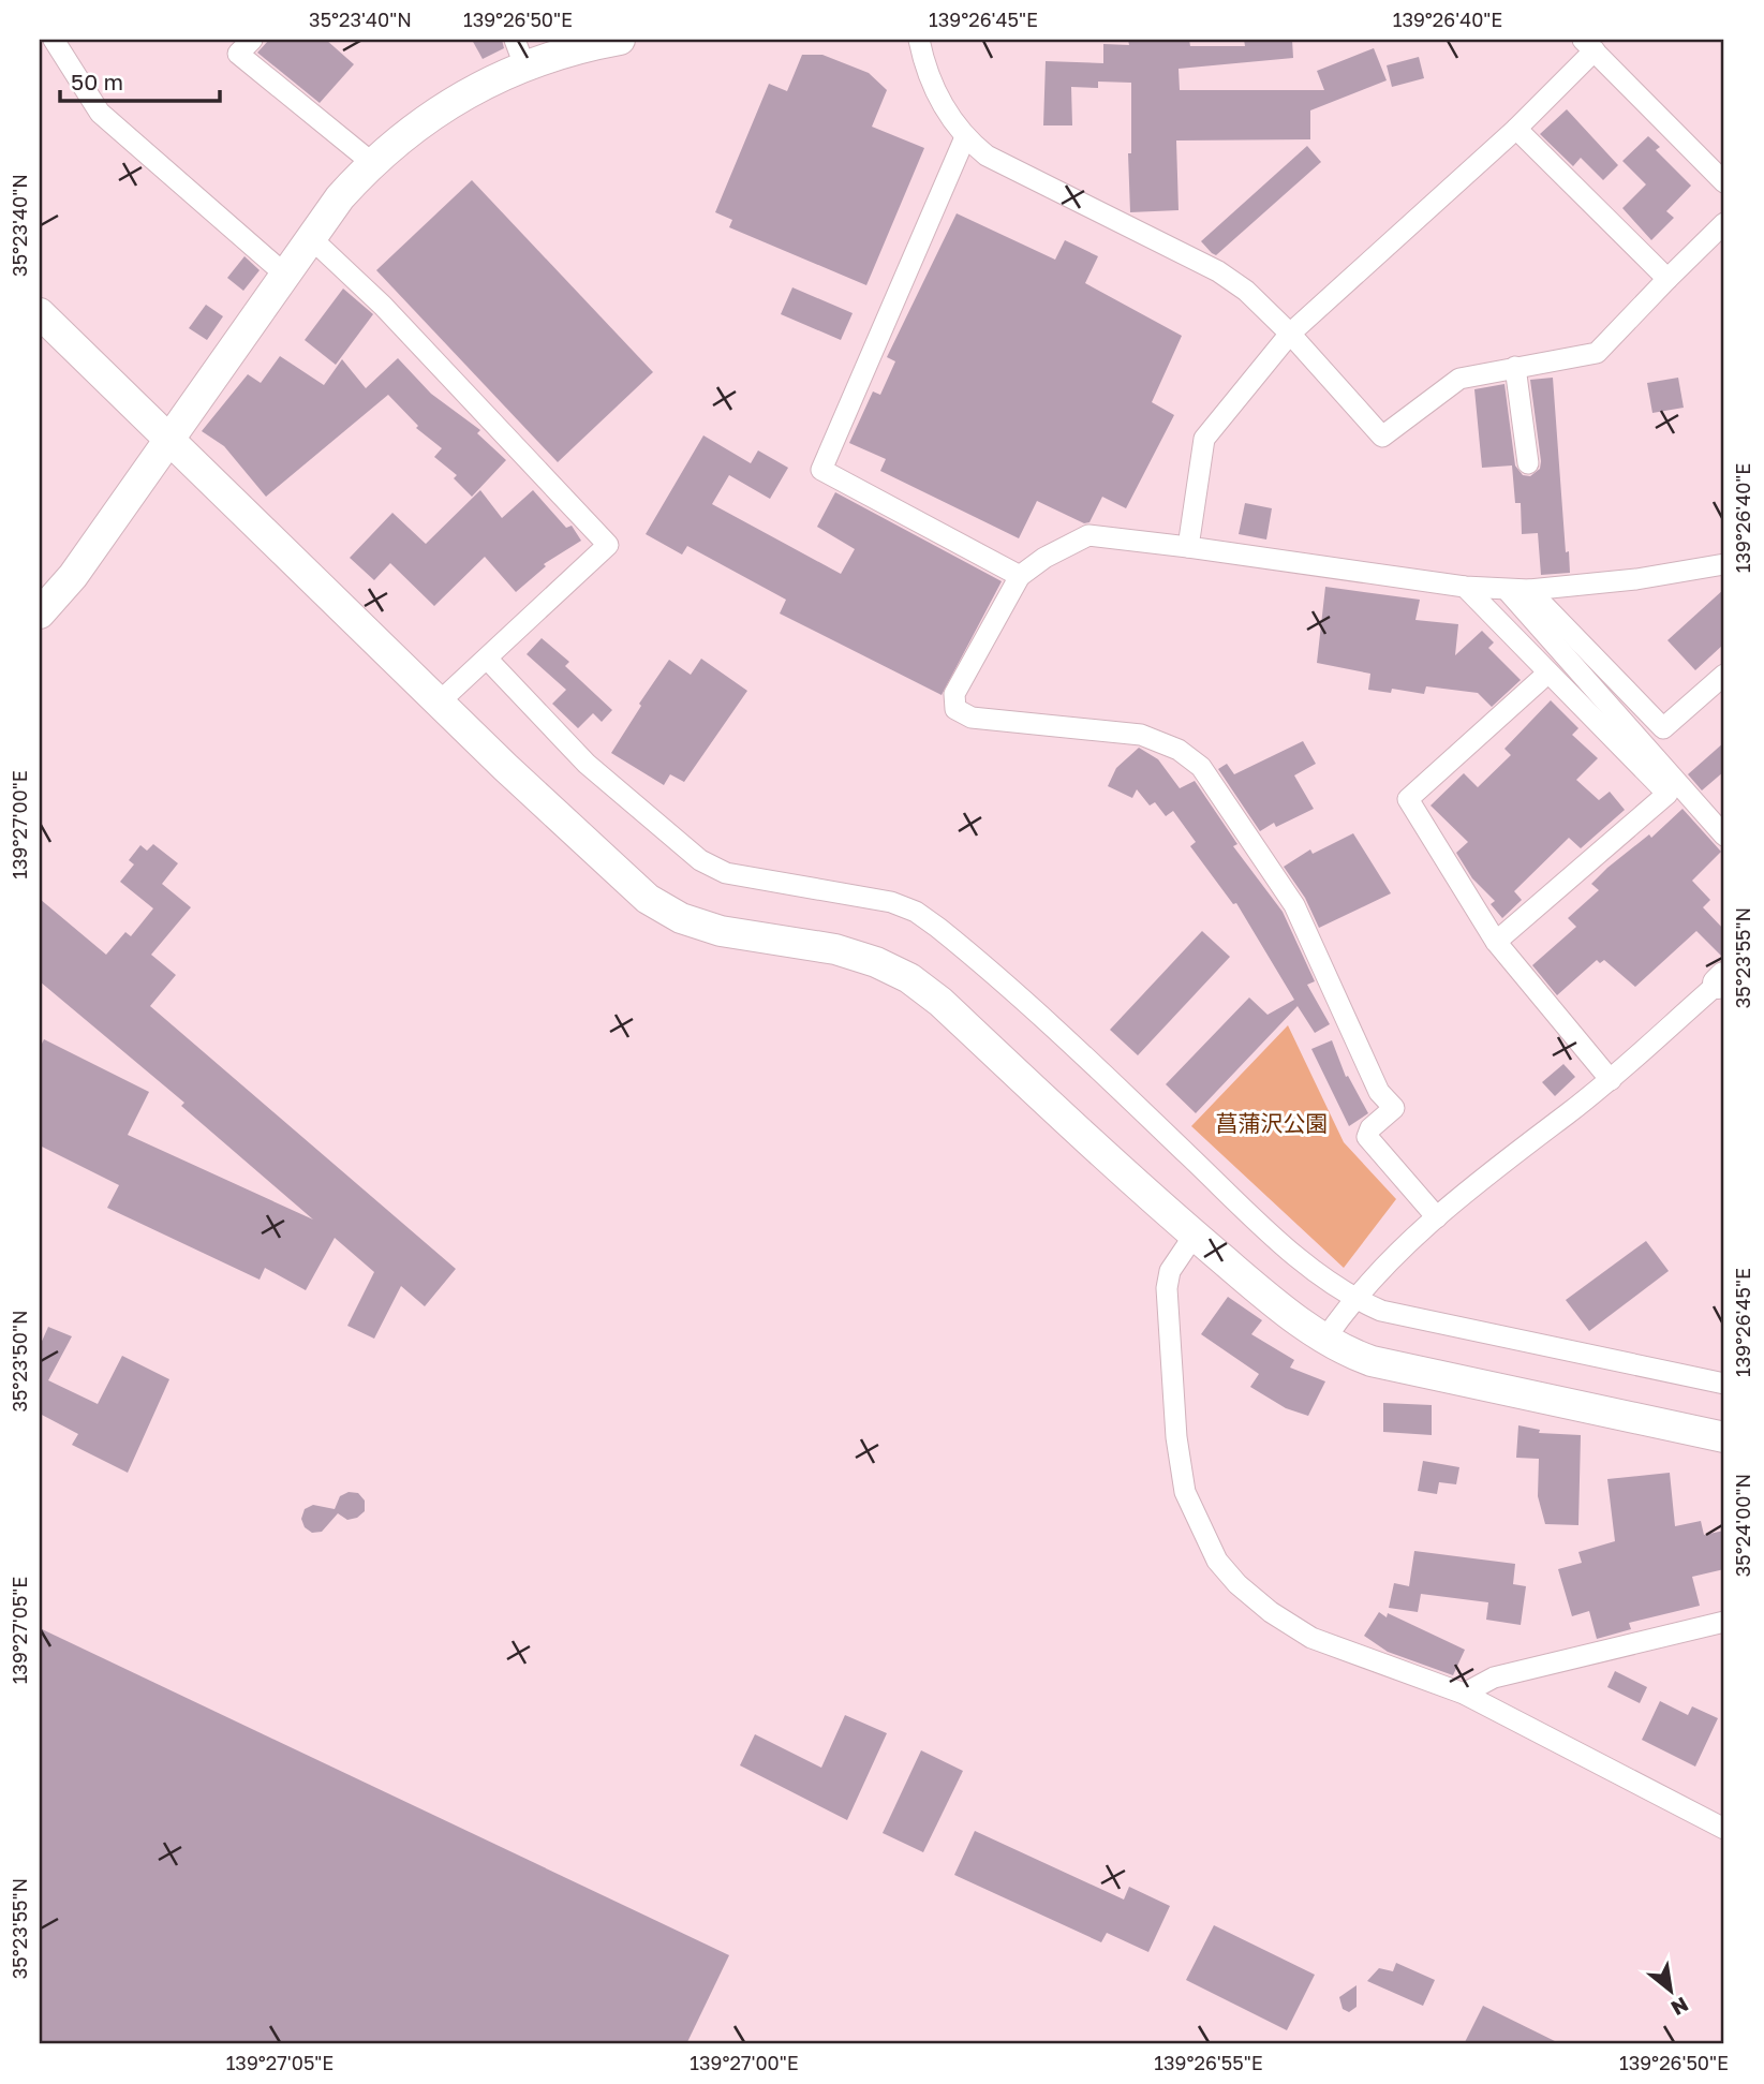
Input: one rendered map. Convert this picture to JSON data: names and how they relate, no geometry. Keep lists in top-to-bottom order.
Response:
{
  "parks": ["菖蒲沢公園"],
  "scale_bar": "50 m",
  "north": "bottom right",
  "coordinates": [
    "35°23'40\"N",
    "139°26'50\"E",
    "139°26'45\"E",
    "139°26'40\"E",
    "139°27'00\"E",
    "35°23'55\"N",
    "35°23'50\"N",
    "35°24'00\"N",
    "139°27'05\"E",
    "139°26'55\"E"
  ]
}
